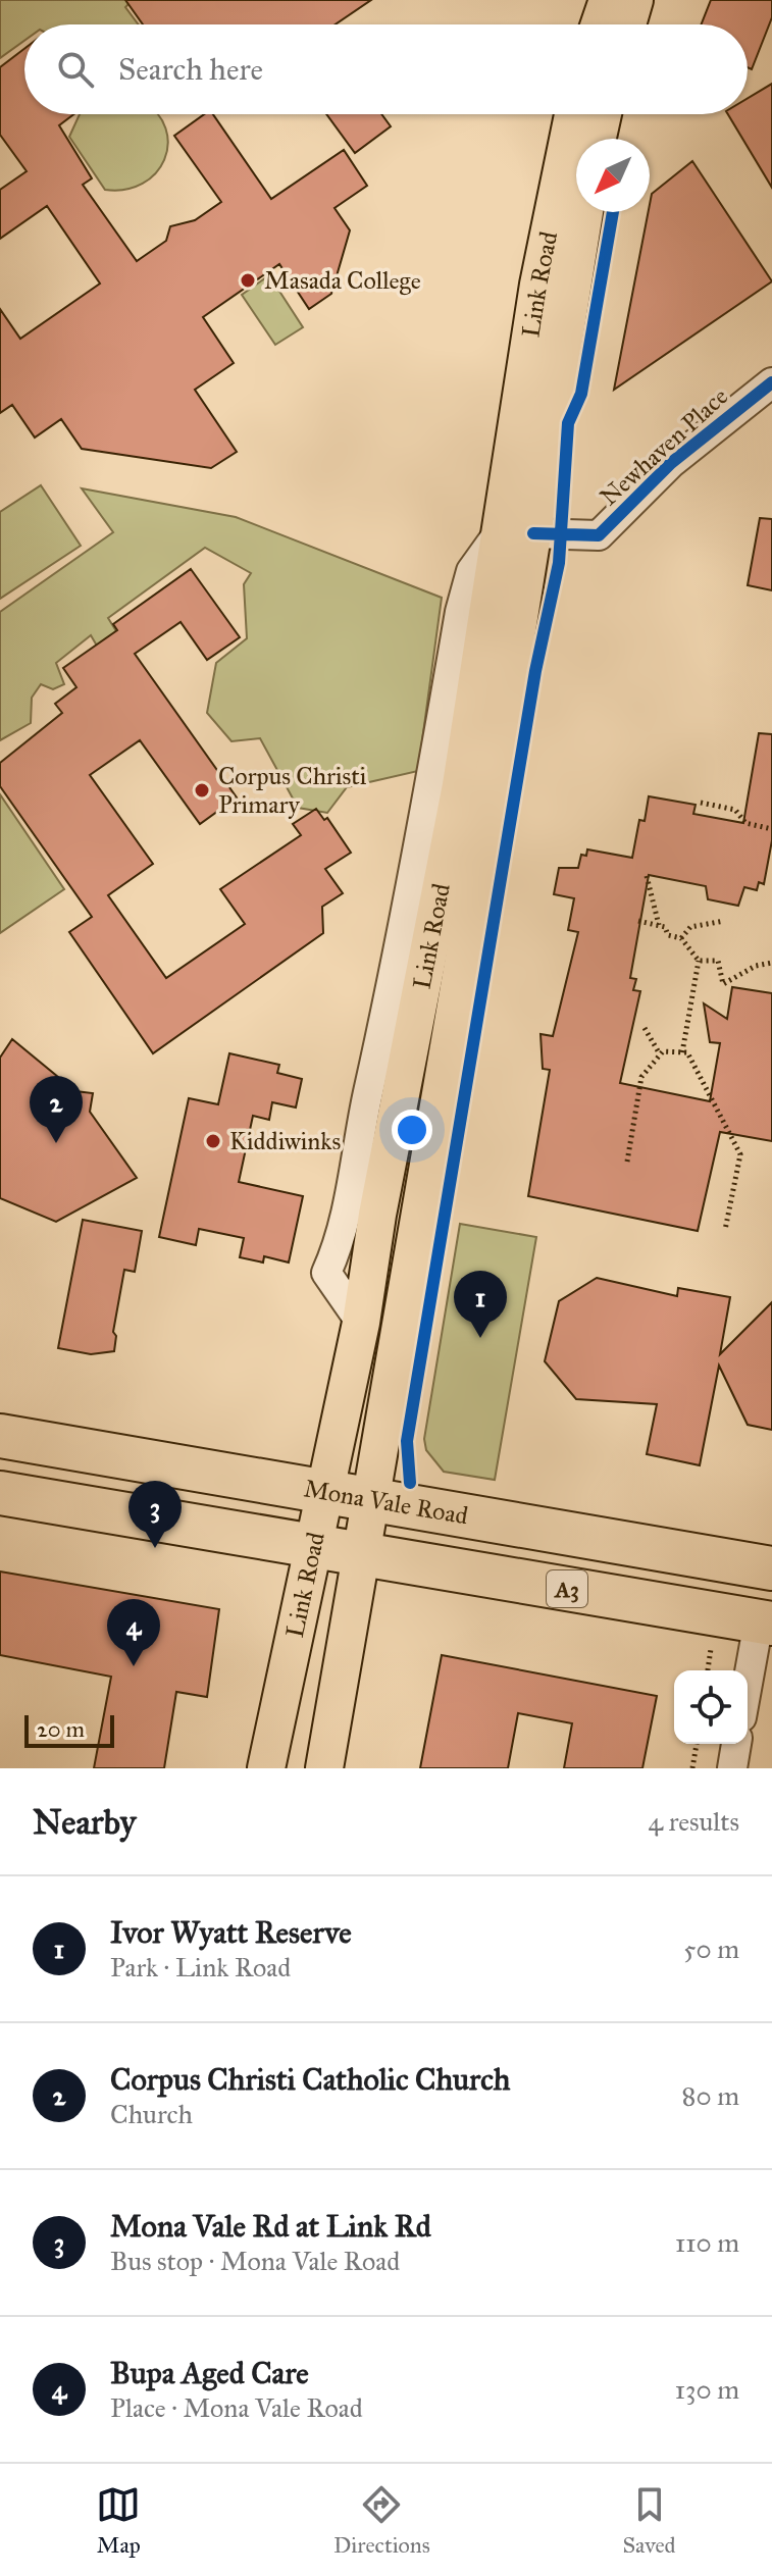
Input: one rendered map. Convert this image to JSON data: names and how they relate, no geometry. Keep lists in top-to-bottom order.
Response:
{
  "streets": {
    "highway": ["Mona Vale Road", "A3"],
    "main road": ["Link Road"],
    "street": ["Newhaven Place"]
  },
  "crossings": [
    ["Link Road", "Newhaven Place"],
    ["Link Road", "Mona Vale Road"],
    ["Link Road", "A3"]
  ],
  "places": ["Masada College", "Corpus Christi Primary", "Kiddiwinks"],
  "scale_bar": "20 m",
  "north": "bottom left",
  "page": {
    "search": "Search here",
    "pins": [
      "2",
      "1",
      "3",
      "4"
    ],
    "scale": "20 m",
    "heading": ["Nearby", "4 results"],
    "list": [
      {
        "mark": "1",
        "name": "Ivor Wyatt Reserve",
        "note": "Park · Link Road",
        "value": "50 m"
      },
      {
        "mark": "2",
        "name": "Corpus Christi Catholic Church",
        "note": "Church",
        "value": "80 m"
      },
      {
        "mark": "3",
        "name": "Mona Vale Rd at Link Rd",
        "note": "Bus stop · Mona Vale Road",
        "value": "110 m"
      },
      {
        "mark": "4",
        "name": "Bupa Aged Care",
        "note": "Place · Mona Vale Road",
        "value": "130 m"
      }
    ],
    "nav": ["Map", "Directions", "Saved"]
  }
}
